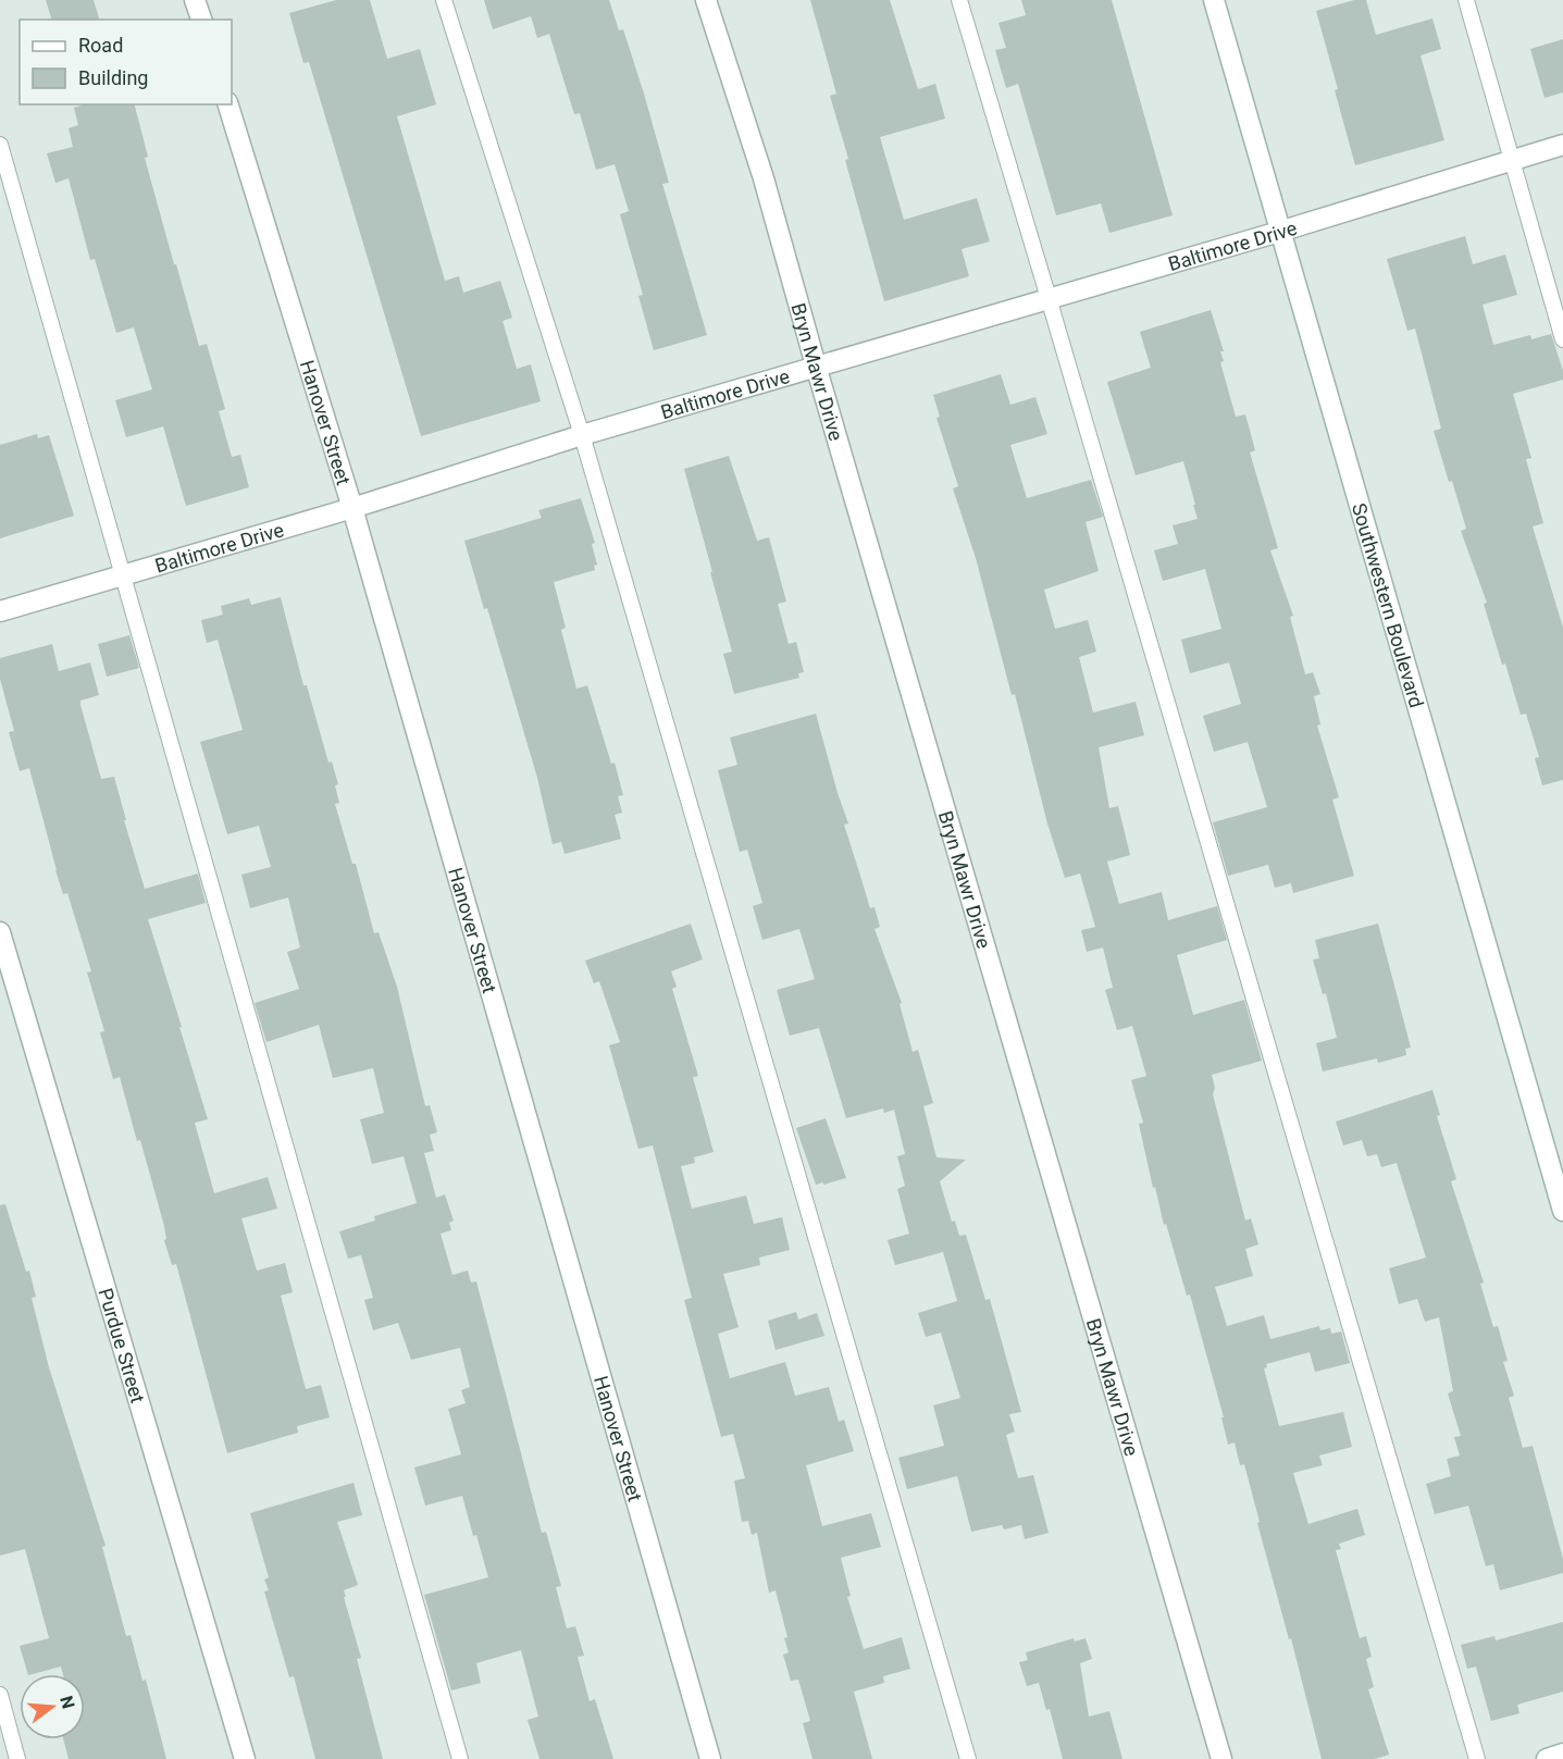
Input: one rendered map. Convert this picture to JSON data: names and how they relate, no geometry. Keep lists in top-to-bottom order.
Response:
{
  "streets": {
    "street": [
      "Baltimore Drive",
      "Bryn Mawr Drive",
      "Hanover Street",
      "Southwestern Boulevard",
      "Purdue Street"
    ]
  },
  "crossings": [
    ["Baltimore Drive", "Bryn Mawr Drive"],
    ["Baltimore Drive", "Hanover Street"],
    ["Baltimore Drive", "Southwestern Boulevard"]
  ],
  "legend": ["Road", "Building"],
  "north": "right"
}
